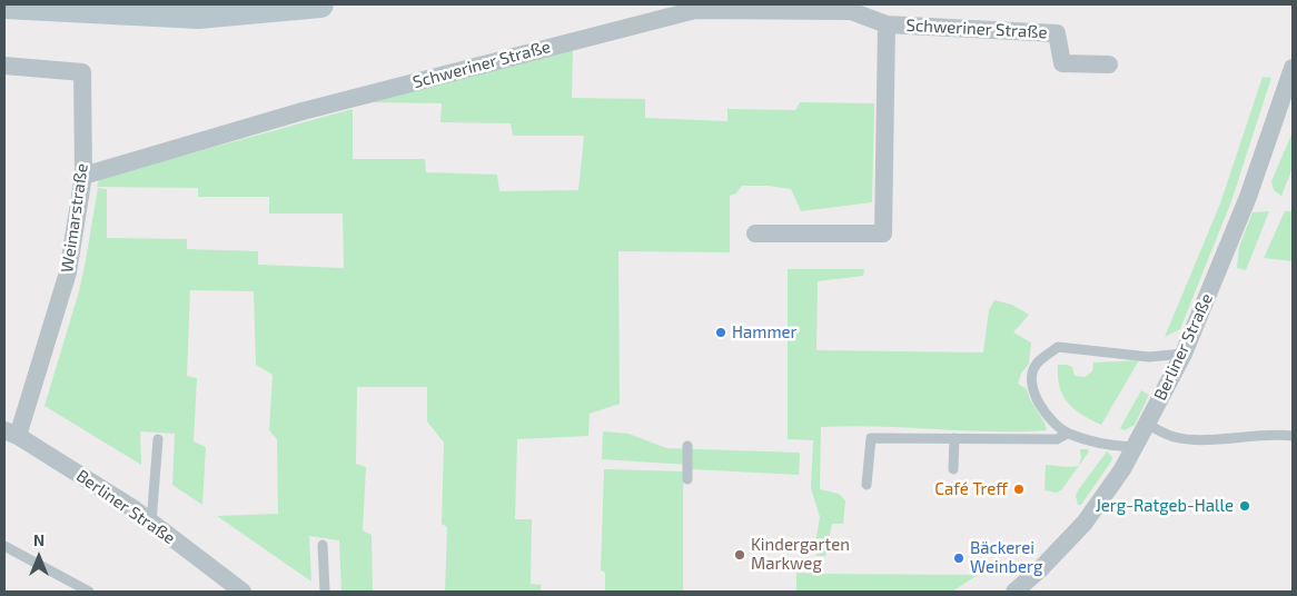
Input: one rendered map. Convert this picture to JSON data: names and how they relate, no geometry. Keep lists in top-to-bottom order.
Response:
{
  "streets": {
    "street": ["Schweriner Straße", "Weimarstraße", "Berliner Straße"]
  },
  "crossings": [
    ["Schweriner Straße", "Weimarstraße"],
    ["Weimarstraße", "Berliner Straße"]
  ],
  "places": [
    "Hammer",
    "Café Treff",
    "Jerg-Ratgeb-Halle",
    "Kindergarten Markweg",
    "Bäckerei Weinberg"
  ],
  "north": "top"
}
